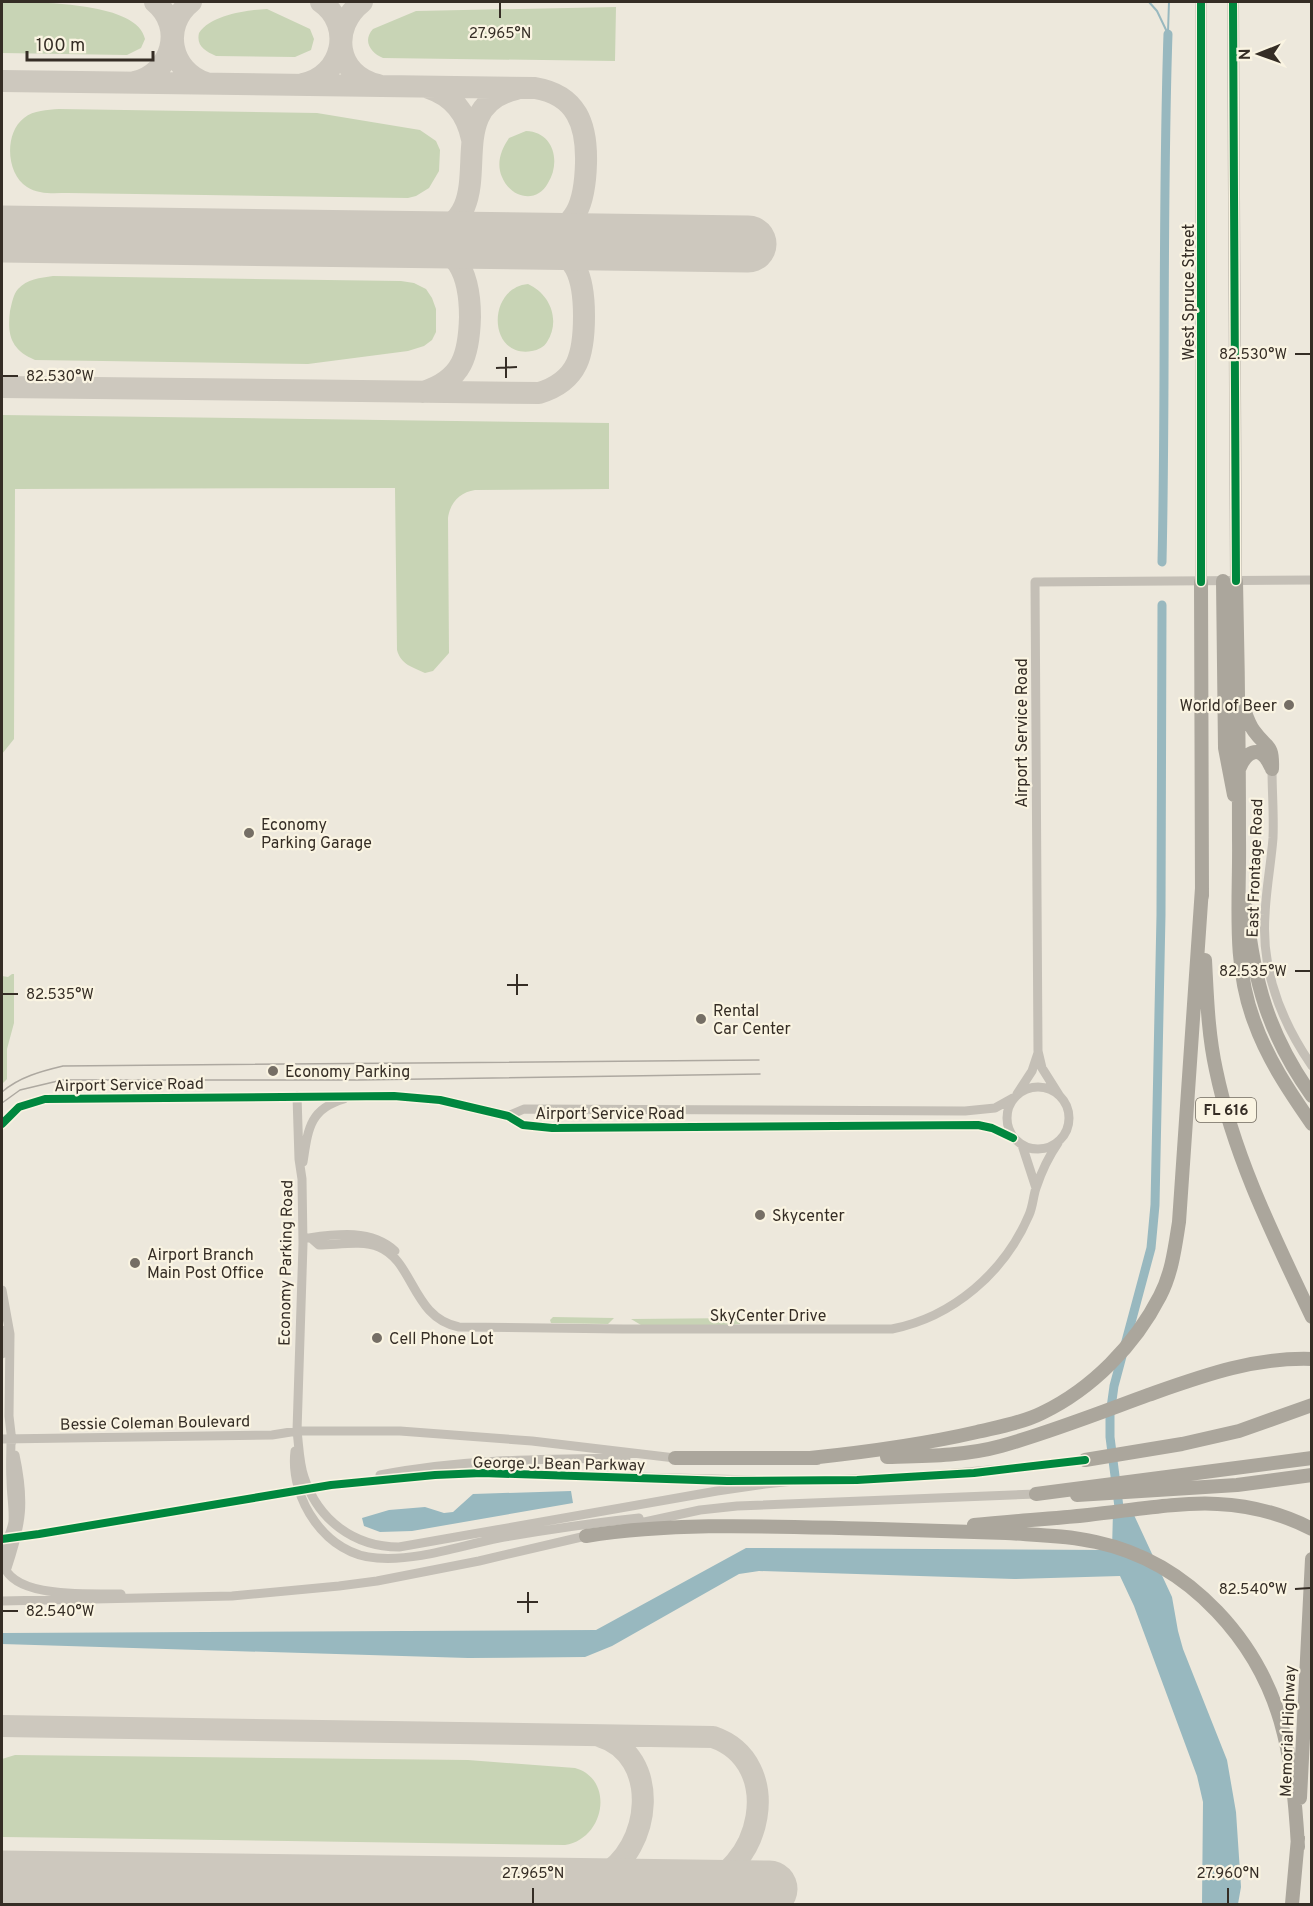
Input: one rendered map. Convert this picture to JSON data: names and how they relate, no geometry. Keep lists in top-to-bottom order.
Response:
{
  "streets": {
    "highway": ["FL 616", "Memorial Highway"],
    "main road": ["West Spruce Street"],
    "street": [
      "Airport Service Road",
      "East Frontage Road",
      "Economy Parking Road",
      "SkyCenter Drive",
      "Bessie Coleman Boulevard",
      "George J. Bean Parkway"
    ]
  },
  "crossings": [
    ["West Spruce Street", "Airport Service Road"],
    ["West Spruce Street", "FL 616"],
    ["Airport Service Road", "FL 616"],
    ["Airport Service Road", "Economy Parking Road"],
    ["Airport Service Road", "SkyCenter Drive"],
    ["Economy Parking Road", "SkyCenter Drive"],
    ["Economy Parking Road", "Bessie Coleman Boulevard"]
  ],
  "places": [
    "World of Beer",
    "Economy Parking Garage",
    "Rental Car Center",
    "Economy Parking",
    "Skycenter",
    "Airport Branch Main Post Office",
    "Cell Phone Lot"
  ],
  "scale_bar": "100 m",
  "north": "left",
  "coordinates": [
    "27.965°N",
    "82.530°W",
    "82.535°W",
    "82.540°W",
    "27.960°N"
  ]
}
